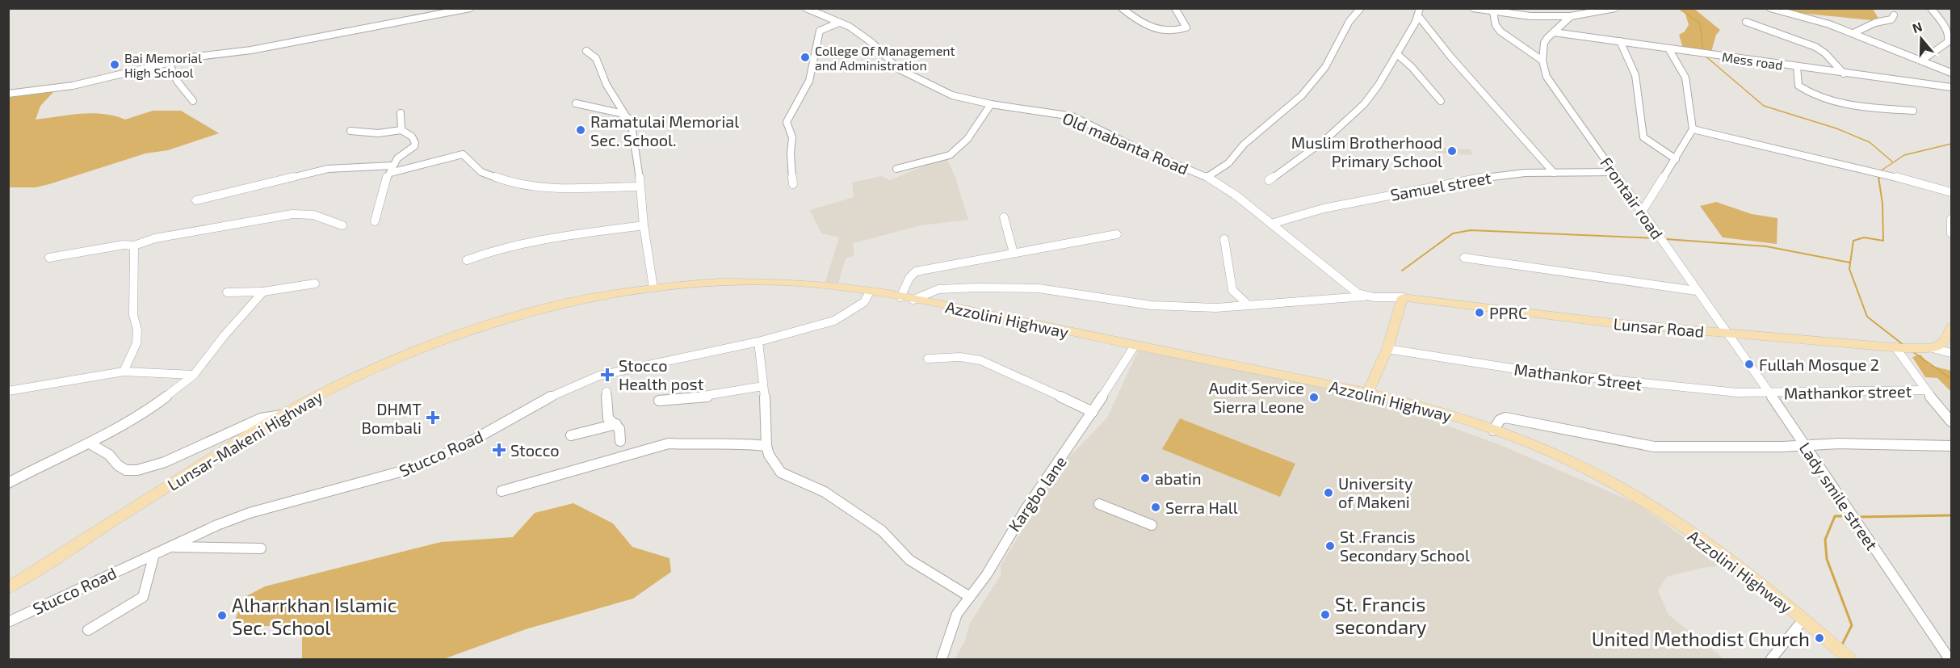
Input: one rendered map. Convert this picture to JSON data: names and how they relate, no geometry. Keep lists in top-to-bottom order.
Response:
{
  "streets": {
    "main road": ["Azzolini Highway", "Lunsar Road", "Lunsar-Makeni Highway"],
    "street": [
      "Mess road",
      "Old mabanta Road",
      "Samuel street",
      "Frontair road",
      "Mathankor Street",
      "Mathankor street",
      "Stucco Road",
      "Kargbo lane",
      "Lady smile street"
    ]
  },
  "crossings": [
    ["Old mabanta Road", "Samuel street"],
    ["Old mabanta Road", "Lunsar Road"],
    ["Samuel street", "Frontair road"],
    ["Frontair road", "Lunsar Road"],
    ["Frontair road", "Lady smile street"],
    ["Azzolini Highway", "Lunsar-Makeni Highway"],
    ["Azzolini Highway", "Stucco Road"],
    ["Azzolini Highway", "Kargbo lane"],
    ["Lunsar Road", "Lady smile street"],
    ["Mathankor Street", "Mathankor street"],
    ["Mathankor Street", "Lady smile street"],
    ["Mathankor street", "Lady smile street"],
    ["Lunsar-Makeni Highway", "Stucco Road"]
  ],
  "places": {
    "other": [
      "College Of Management and Administration",
      "Bai Memorial High School",
      "Ramatulai Memorial Sec. School.",
      "Muslim Brotherhood Primary School",
      "PPRC",
      "Fullah Mosque 2",
      "Audit Service Sierra Leone",
      "abatin",
      "University of Makeni",
      "Serra Hall",
      "St .Francis Secondary School",
      "St. Francis secondary",
      "Alharrkhan Islamic Sec. School",
      "United Methodist Church"
    ],
    "health": ["Stocco Health post", "DHMT Bombali", "Stocco"]
  },
  "north": "top"
}
